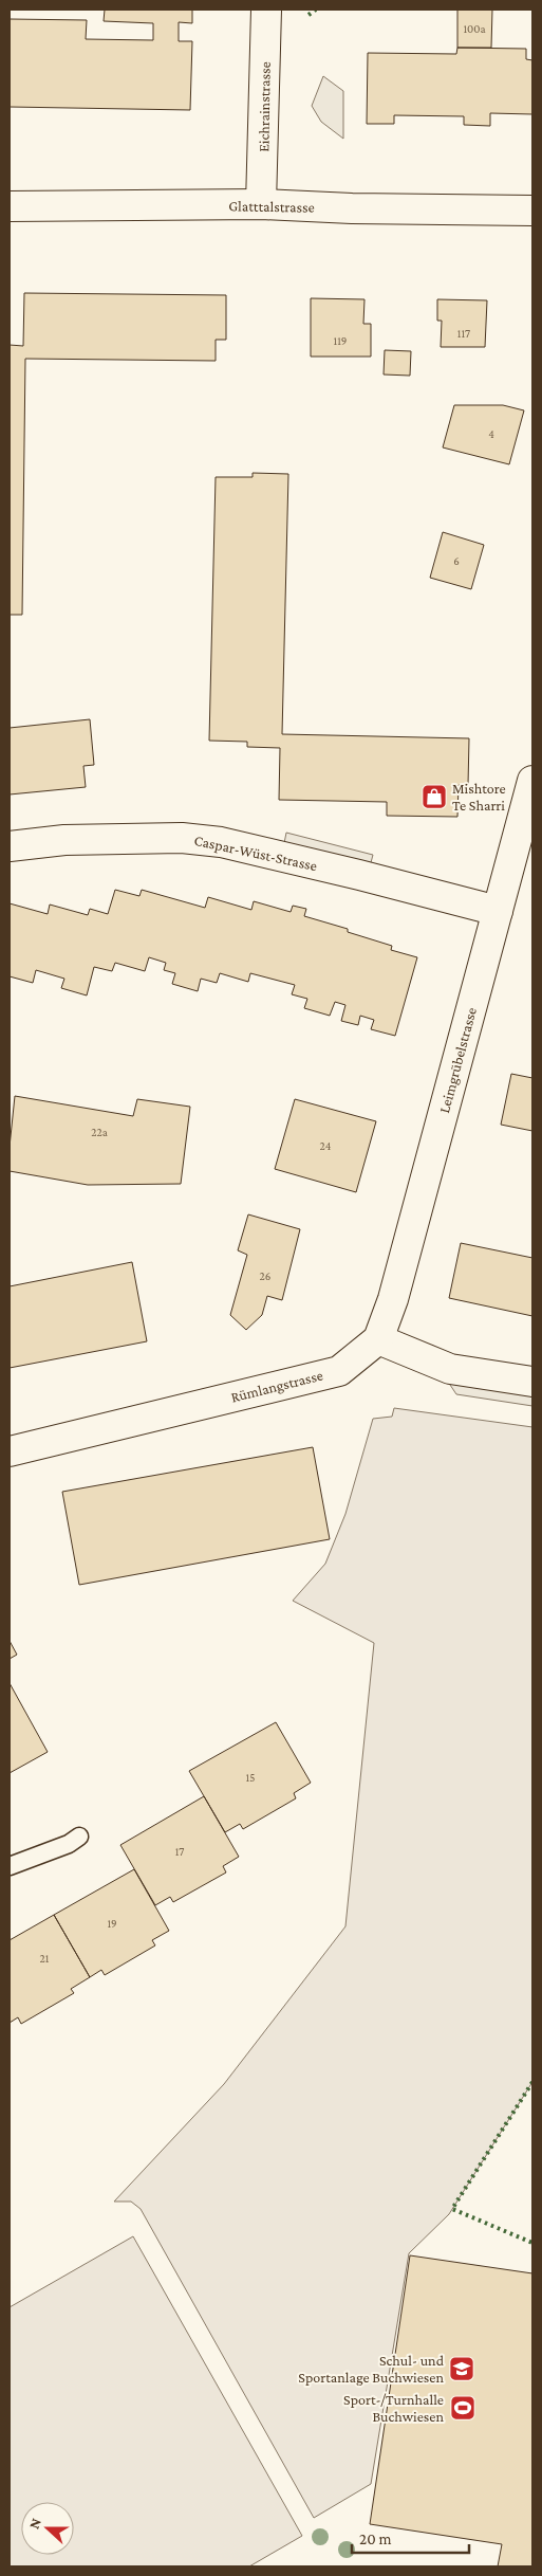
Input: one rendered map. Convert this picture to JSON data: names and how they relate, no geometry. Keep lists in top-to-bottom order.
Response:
{
  "streets": {
    "street": [
      "Eichrainstrasse",
      "Glatttalstrasse",
      "Caspar-Wüst-Strasse",
      "Leimgrübelstrasse",
      "Rümlangstrasse"
    ]
  },
  "crossings": [
    ["Eichrainstrasse", "Glatttalstrasse"],
    ["Caspar-Wüst-Strasse", "Leimgrübelstrasse"],
    ["Leimgrübelstrasse", "Rümlangstrasse"]
  ],
  "places": {
    "shop": ["Mishtore Te Sharri"],
    "school or university": ["Schul- und Sportanlage Buchwiesen"],
    "sports": ["Sport-/Turnhalle Buchwiesen"]
  },
  "house_numbers": [
    "100a",
    "117",
    "119",
    "4",
    "6",
    "22a",
    "24",
    "26",
    "15",
    "17",
    "19",
    "21"
  ],
  "scale_bar": "20 m",
  "north": "left"
}
